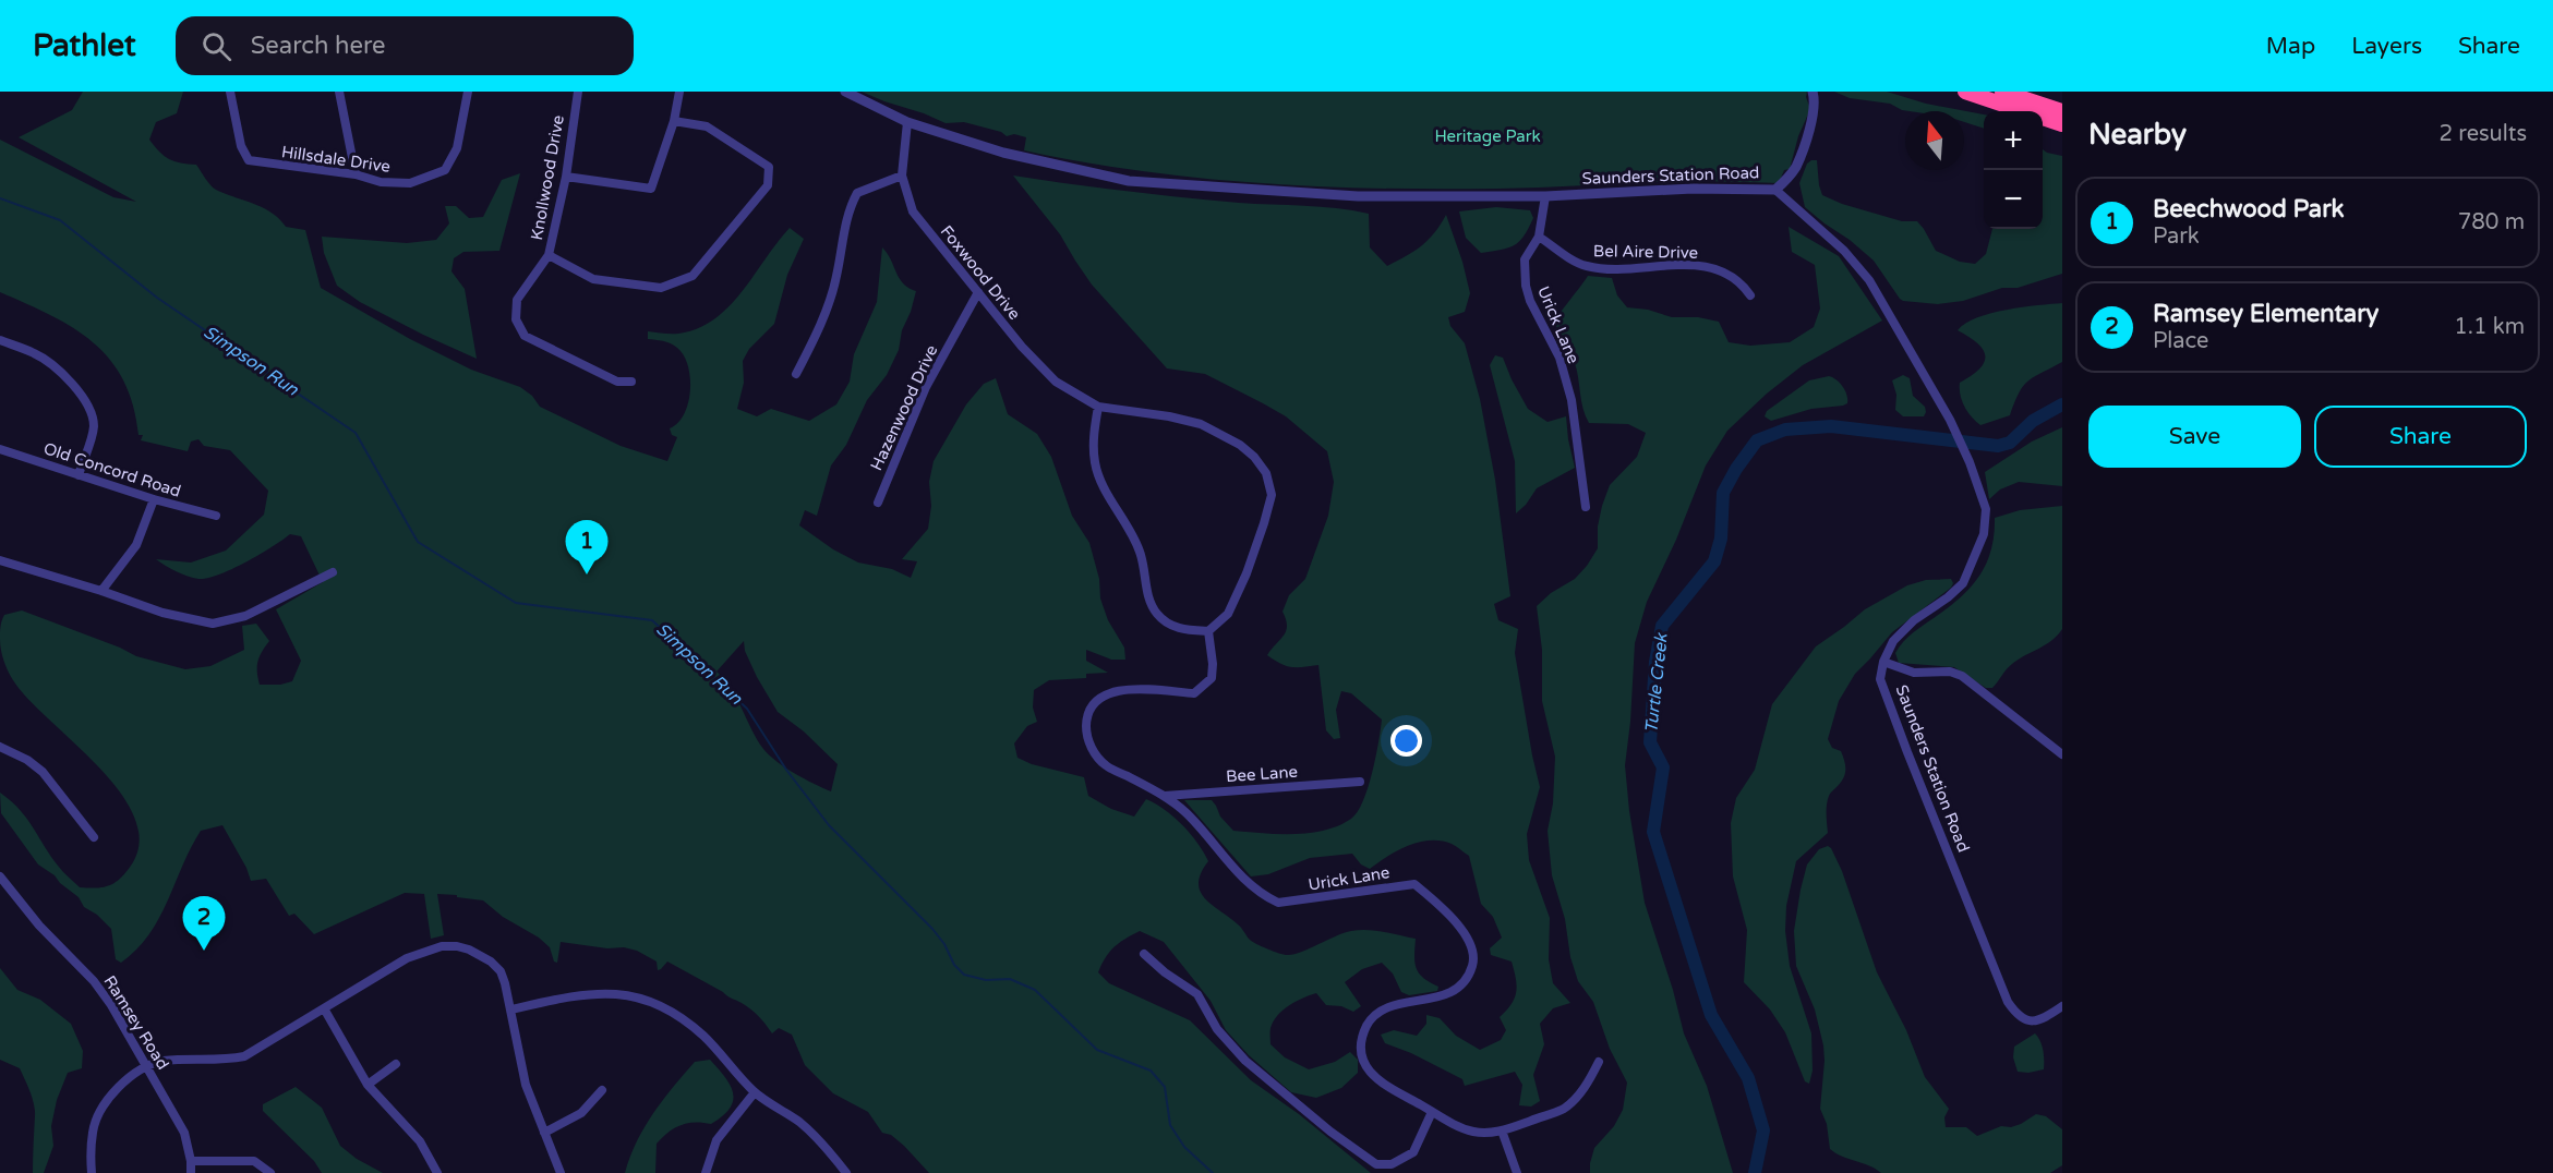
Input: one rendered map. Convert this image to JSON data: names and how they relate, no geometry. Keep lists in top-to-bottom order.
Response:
{
  "streets": {
    "street": [
      "Hillsdale Drive",
      "Saunders Station Road",
      "Knollwood Drive",
      "Bel Aire Drive",
      "Foxwood Drive",
      "Urick Lane",
      "Hazenwood Drive",
      "Old Concord Road",
      "Bee Lane",
      "Ramsey Road"
    ]
  },
  "crossings": [
    ["Saunders Station Road", "Foxwood Drive"],
    ["Saunders Station Road", "Urick Lane"],
    ["Bel Aire Drive", "Urick Lane"],
    ["Foxwood Drive", "Urick Lane"],
    ["Foxwood Drive", "Hazenwood Drive"],
    ["Urick Lane", "Bee Lane"]
  ],
  "water": ["Simpson Run", "Turtle Creek"],
  "parks": ["Heritage Park"],
  "north": "top",
  "page": {
    "header": "Pathlet",
    "search": "Search here",
    "nav": ["Map", "Layers", "Share"],
    "heading": ["Nearby", "2 results"],
    "map_buttons": ["+", "−"],
    "list": [
      {
        "mark": "1",
        "name": "Beechwood Park",
        "note": "Park",
        "value": "780 m"
      },
      {
        "mark": "2",
        "name": "Ramsey Elementary",
        "note": "Place",
        "value": "1.1 km"
      }
    ],
    "buttons": ["Save", "Share"],
    "pins": ["1", "2"]
  }
}
